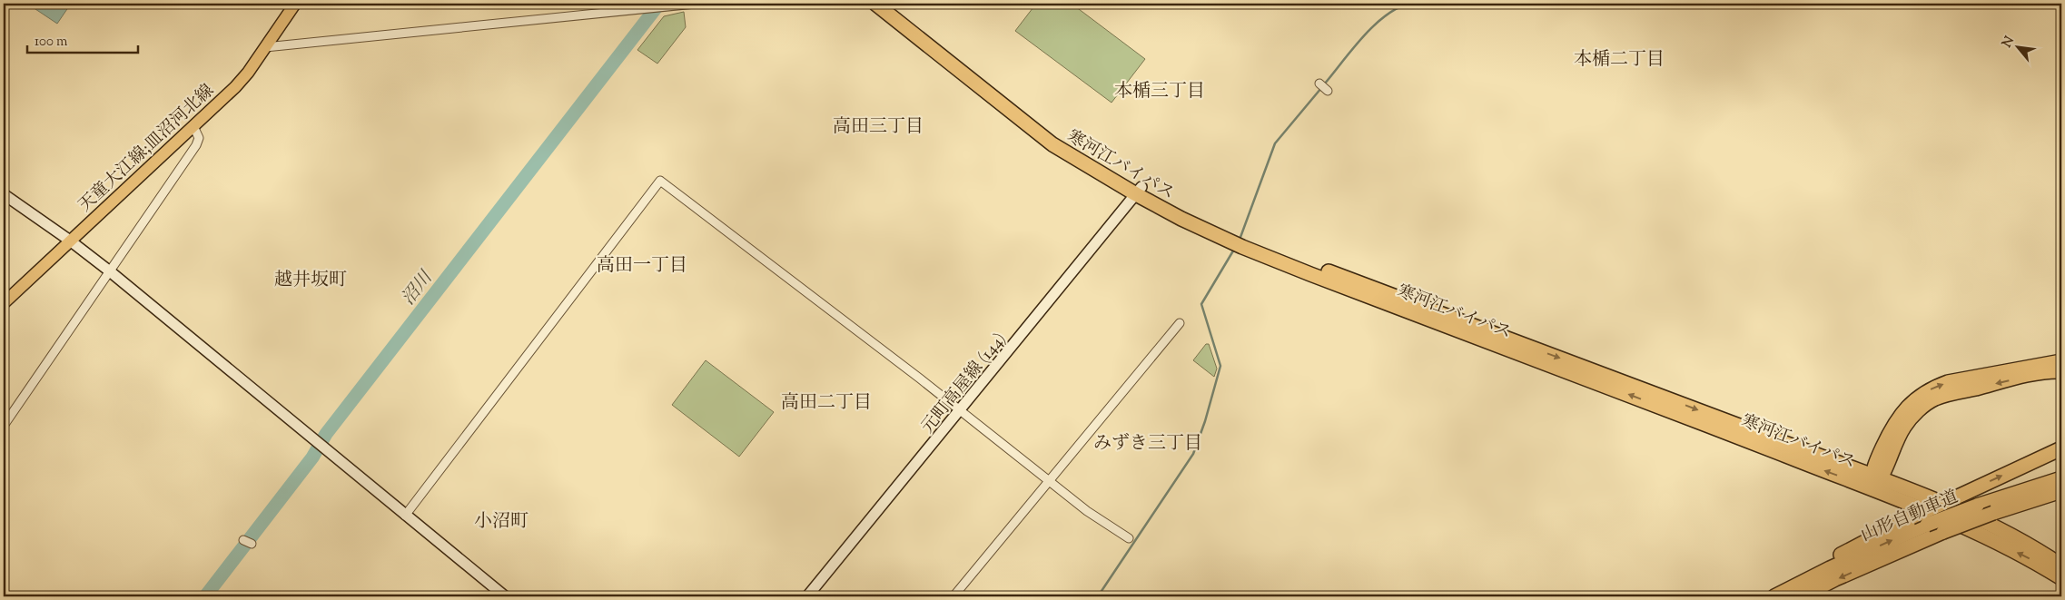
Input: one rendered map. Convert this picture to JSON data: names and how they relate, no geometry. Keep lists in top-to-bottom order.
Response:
{
  "streets": {
    "highway": ["寒河江バイパス", "山形自動車道"],
    "main road": ["天童大江線;皿沼河北線"],
    "street": ["元町高屋線 (144)"]
  },
  "crossings": [
    ["寒河江バイパス", "元町高屋線 (144)"]
  ],
  "districts": [
    "本楯二丁目",
    "本楯三丁目",
    "高田三丁目",
    "高田一丁目",
    "越井坂町",
    "高田二丁目",
    "みずき三丁目",
    "小沼町"
  ],
  "water": ["沼川"],
  "scale_bar": "100 m",
  "north": "top left"
}
